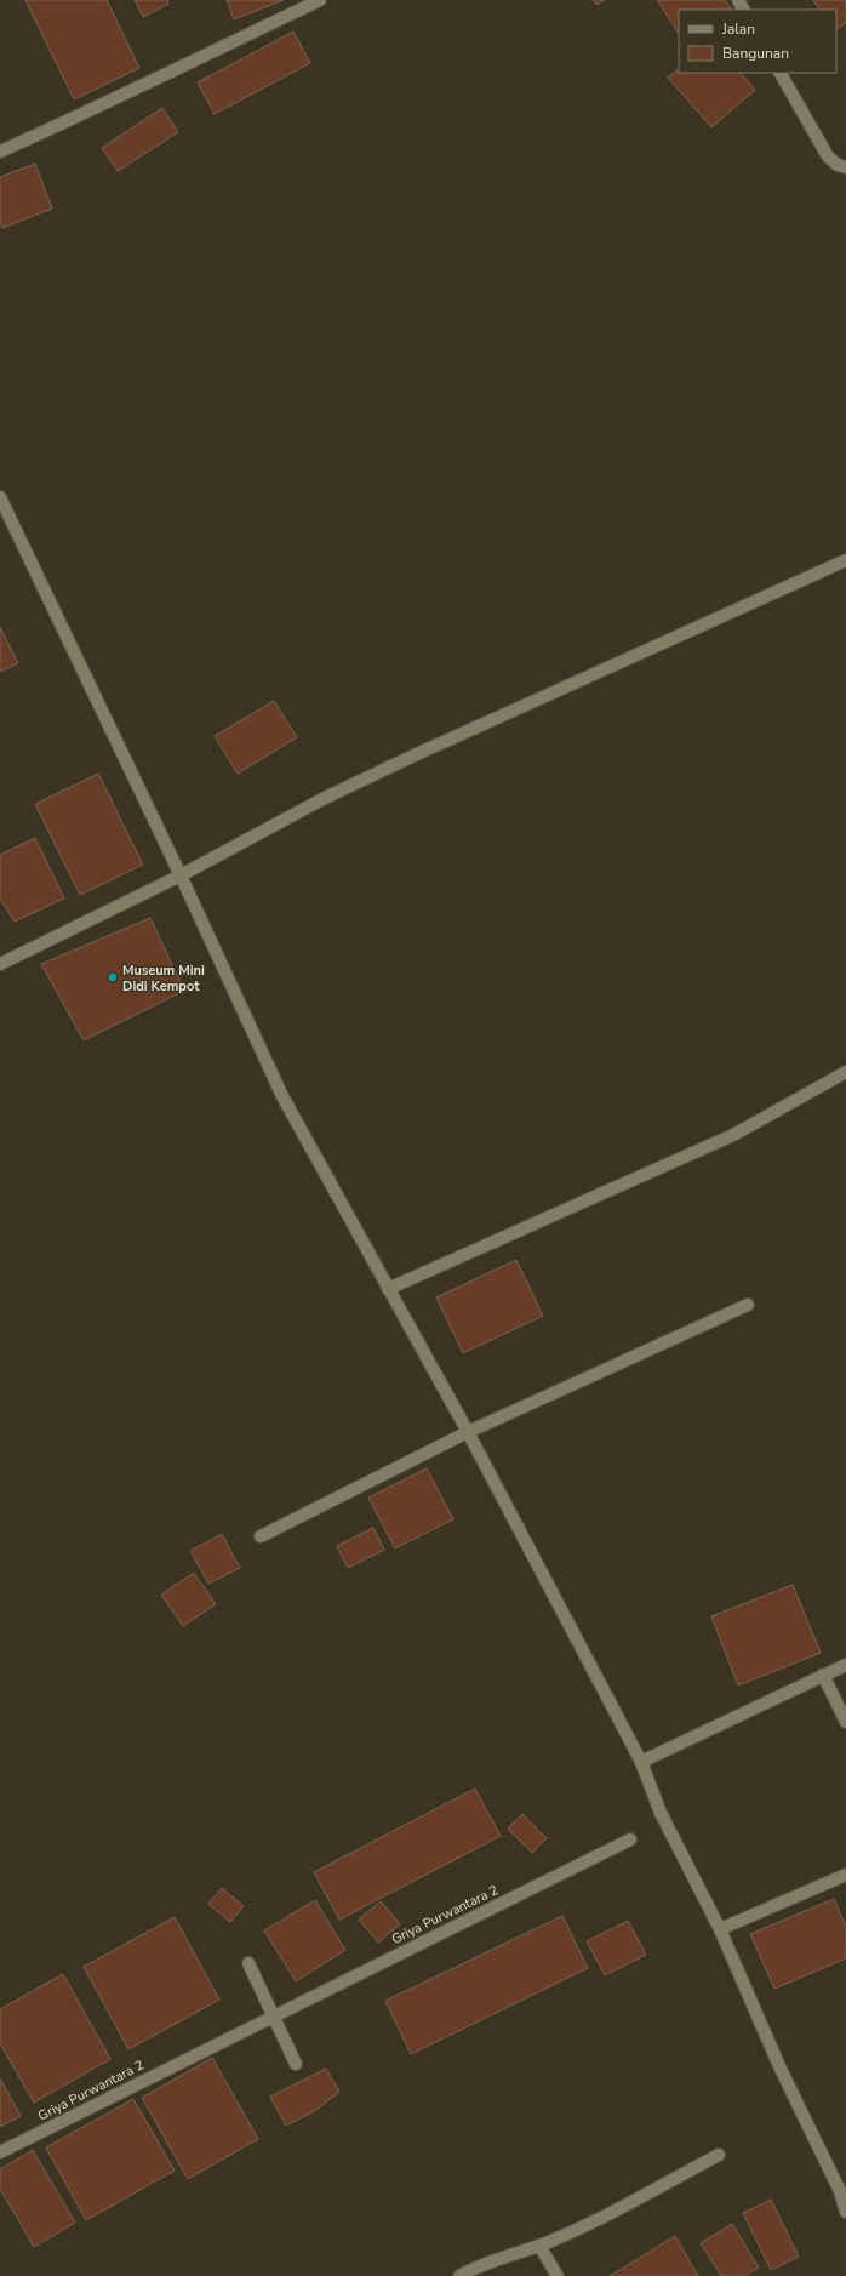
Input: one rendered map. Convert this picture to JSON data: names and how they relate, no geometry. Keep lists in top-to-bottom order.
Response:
{
  "streets": {
    "street": ["Griya Purwantara 2"]
  },
  "places": ["Museum Mini Didi Kempot"],
  "legend": ["Jalan", "Bangunan"]
}
